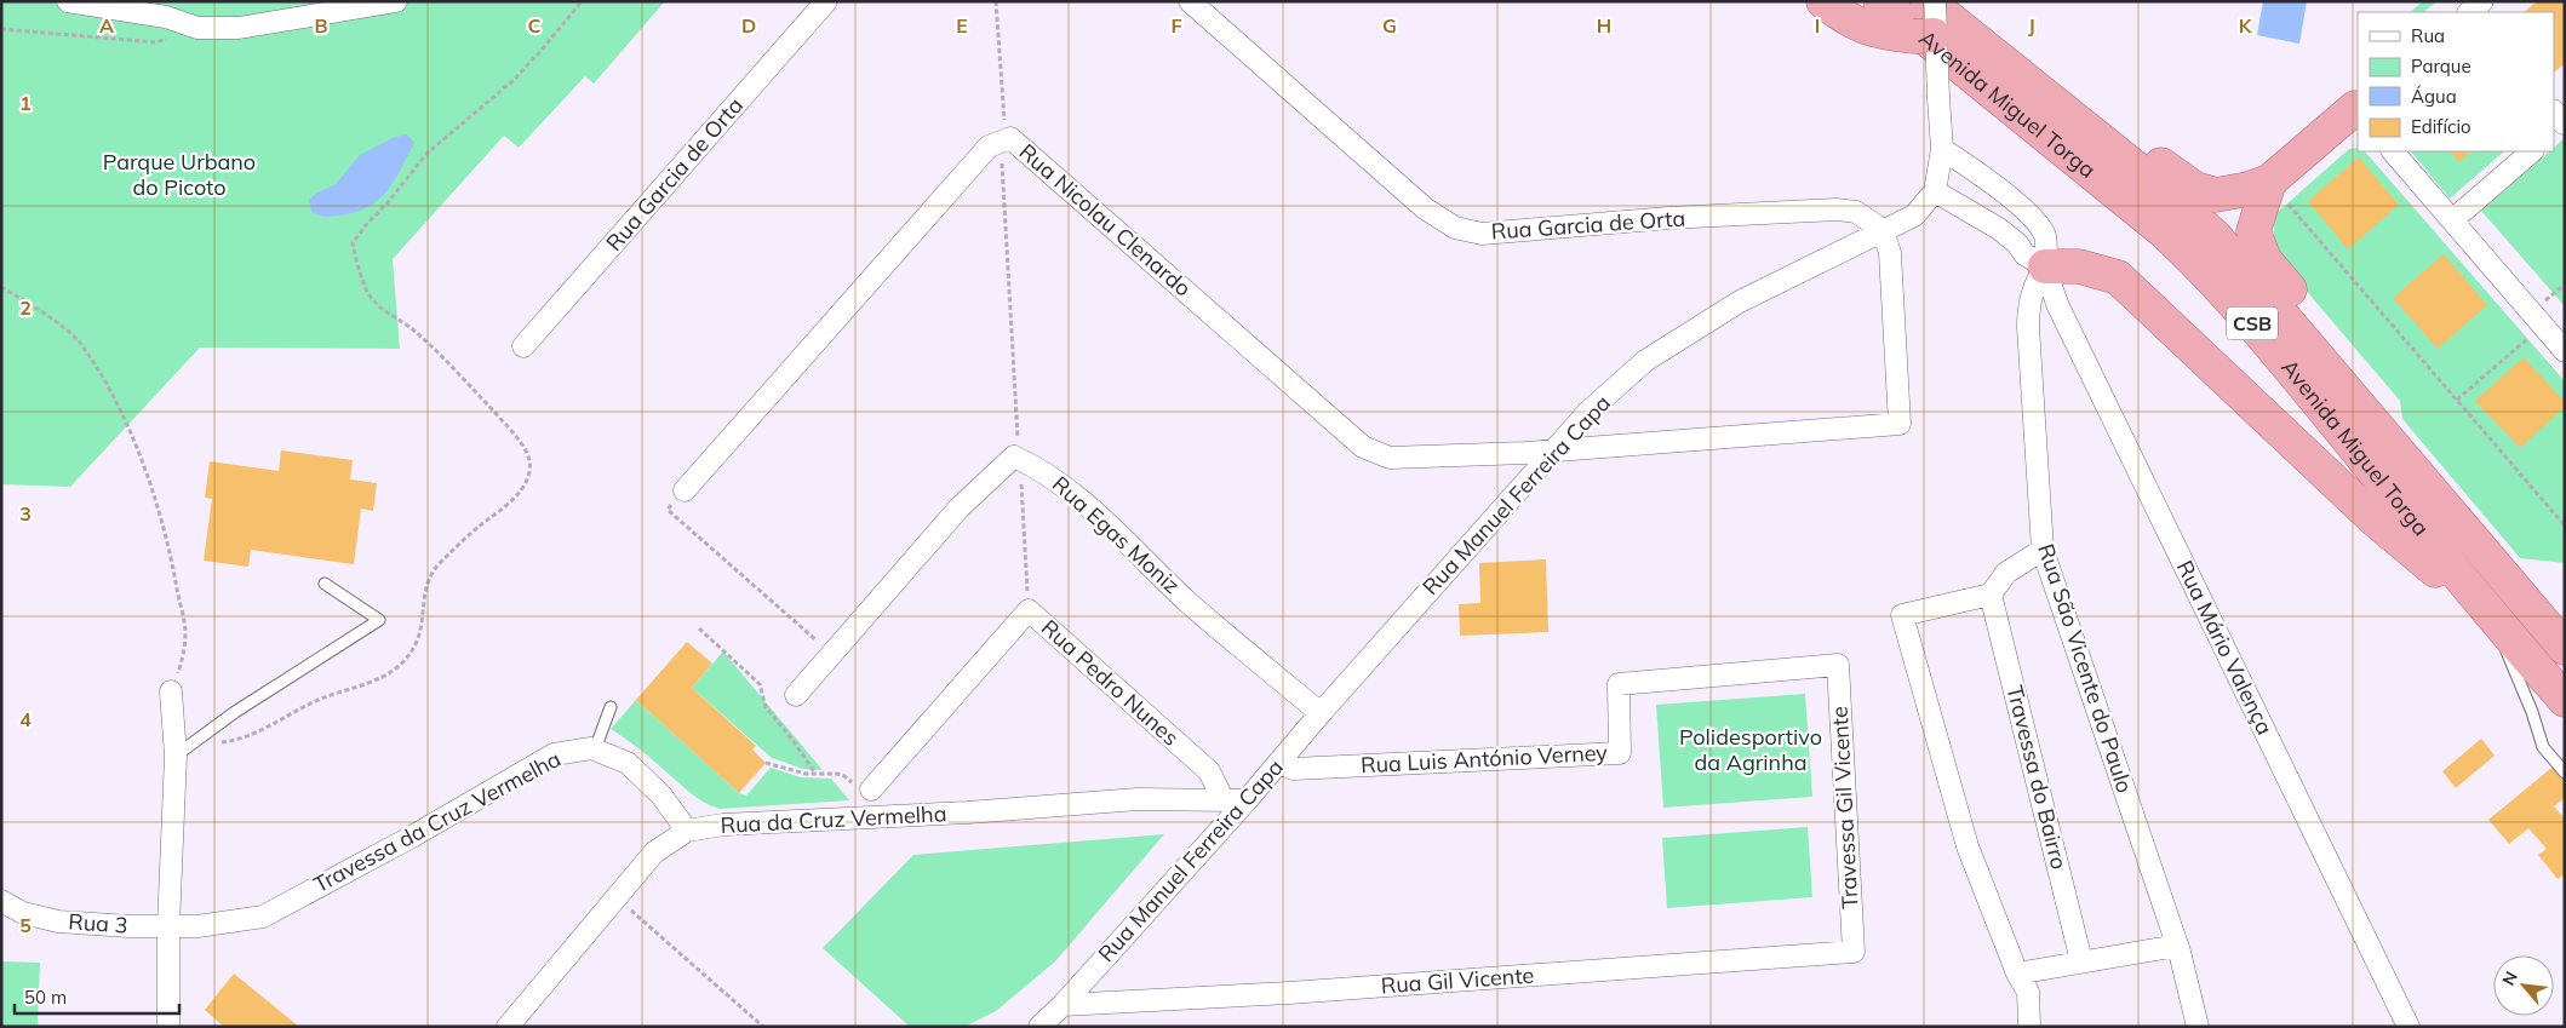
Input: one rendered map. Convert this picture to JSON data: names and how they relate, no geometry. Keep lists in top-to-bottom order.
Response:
{
  "streets": {
    "highway": ["Avenida Miguel Torga", "CSB"],
    "street": [
      "Rua Garcia de Orta",
      "Rua Nicolau Clenardo",
      "Rua Manuel Ferreira Capa",
      "Rua Egas Moniz",
      "Rua Mário Valença",
      "Rua São Vicente do Paulo",
      "Rua Pedro Nunes",
      "Rua Luis António Verney",
      "Travessa do Bairro",
      "Travessa Gil Vicente",
      "Rua da Cruz Vermelha",
      "Travessa da Cruz Vermelha",
      "Rua 3",
      "Rua Gil Vicente"
    ]
  },
  "crossings": [
    ["Rua Garcia de Orta", "Rua Nicolau Clenardo"],
    ["Rua Garcia de Orta", "Rua Manuel Ferreira Capa"],
    ["Rua Nicolau Clenardo", "Rua Manuel Ferreira Capa"],
    ["Rua Manuel Ferreira Capa", "Rua Egas Moniz"],
    ["Rua Manuel Ferreira Capa", "Rua Luis António Verney"],
    ["Rua Manuel Ferreira Capa", "Rua da Cruz Vermelha"],
    ["Rua Manuel Ferreira Capa", "Rua Gil Vicente"],
    ["Rua Mário Valença", "Rua São Vicente do Paulo"],
    ["Rua Pedro Nunes", "Rua da Cruz Vermelha"],
    ["Rua Luis António Verney", "Travessa Gil Vicente"],
    ["Travessa Gil Vicente", "Rua Gil Vicente"],
    ["Rua da Cruz Vermelha", "Travessa da Cruz Vermelha"],
    ["Travessa da Cruz Vermelha", "Rua 3"]
  ],
  "parks": ["Parque Urbano do Picoto", "Polidesportivo da Agrinha"],
  "legend": [
    "Rua",
    "Parque",
    "Água",
    "Edifício"
  ],
  "scale_bar": "50 m",
  "north": "top left",
  "grid": {
    "columns": [
      "A",
      "B",
      "C",
      "D",
      "E",
      "F",
      "G",
      "H",
      "I",
      "J",
      "K"
    ],
    "rows": [
      "1",
      "2",
      "3",
      "4",
      "5"
    ]
  }
}
